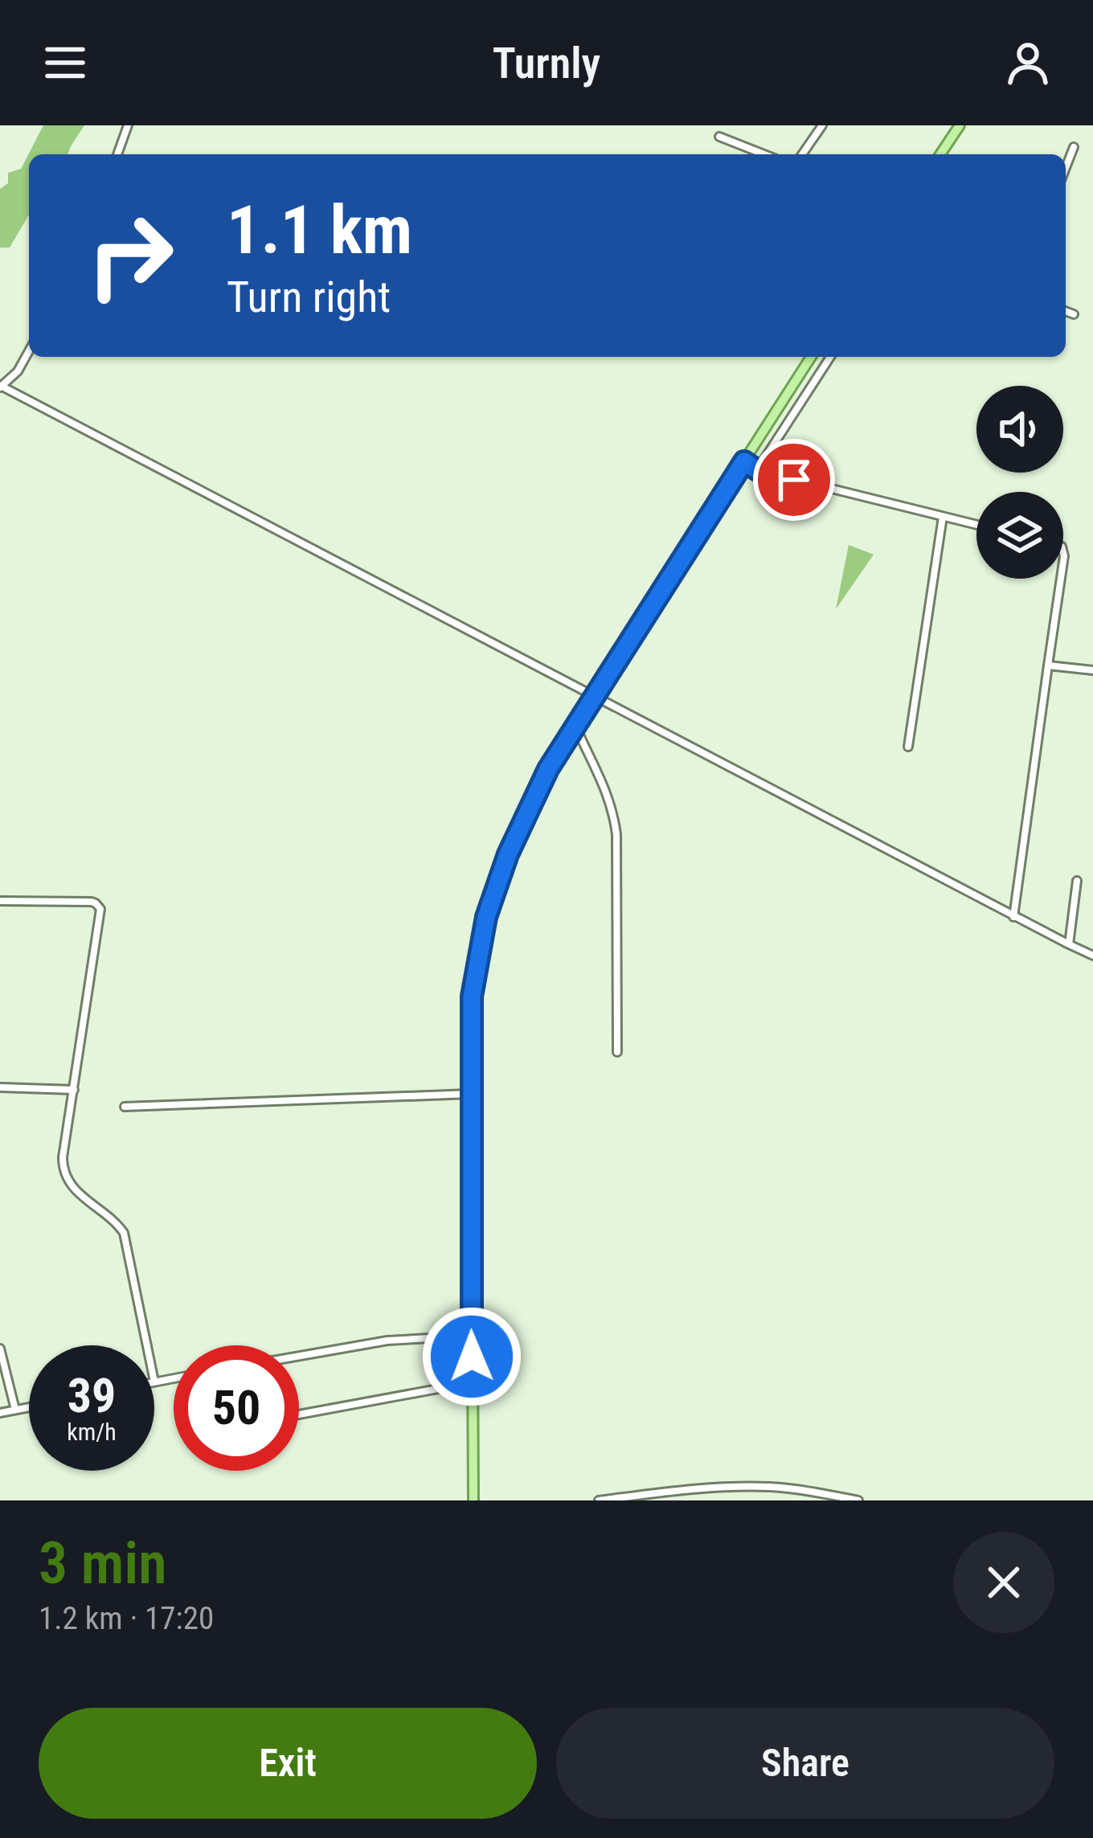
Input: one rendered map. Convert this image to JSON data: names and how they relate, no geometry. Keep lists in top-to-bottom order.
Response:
{
  "page": {
    "header": "Turnly",
    "turn": ["1.1 km", "Turn right"],
    "speed": "39 km/h",
    "limit": "50",
    "heading": ["3 min", "1.2 km · 17:20"],
    "buttons": ["Exit", "Share"]
  }
}
